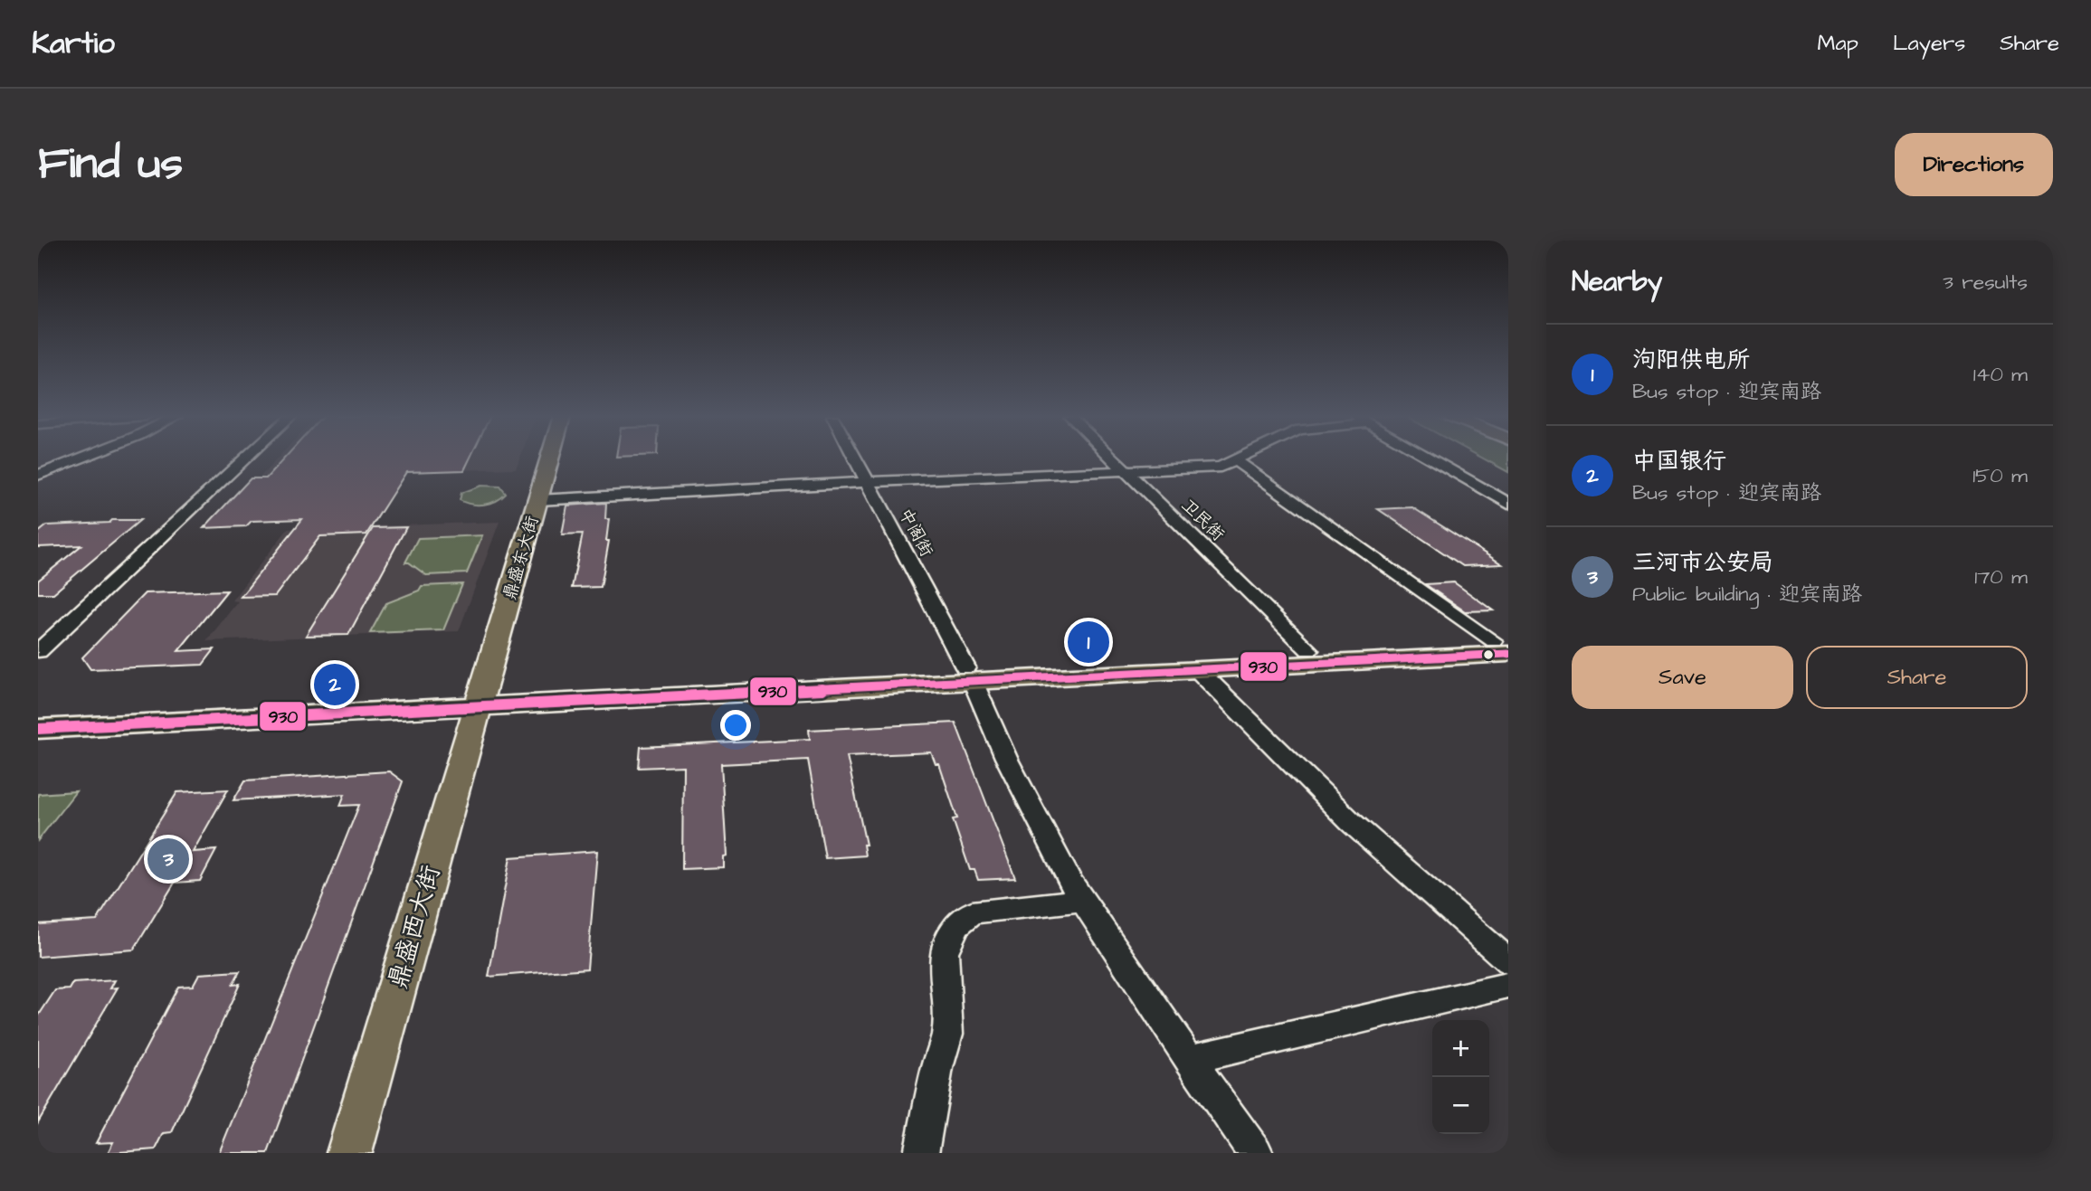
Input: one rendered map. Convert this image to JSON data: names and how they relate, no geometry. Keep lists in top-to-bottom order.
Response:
{
  "streets": {
    "main road": ["鼎盛东大街", "鼎盛西大街"],
    "street": ["卫民街", "中阁街"]
  },
  "crossings": [
    ["鼎盛东大街", "鼎盛西大街"]
  ],
  "lines": ["transit line 930"],
  "page": {
    "header": "Kartio",
    "nav": ["Map", "Layers", "Share"],
    "buttons": [
      "Directions",
      ["Save", "Share"]
    ],
    "title": "Find us",
    "heading": ["Nearby", "3 results"],
    "list": [
      {
        "mark": "1",
        "name": "泃阳供电所",
        "note": "Bus stop · 迎宾南路",
        "value": "140 m"
      },
      {
        "mark": "2",
        "name": "中国银行",
        "note": "Bus stop · 迎宾南路",
        "value": "150 m"
      },
      {
        "mark": "3",
        "name": "三河市公安局",
        "note": "Public building · 迎宾南路",
        "value": "170 m"
      }
    ],
    "pins": ["1", "2", "3"],
    "map_buttons": ["+", "−"]
  }
}
